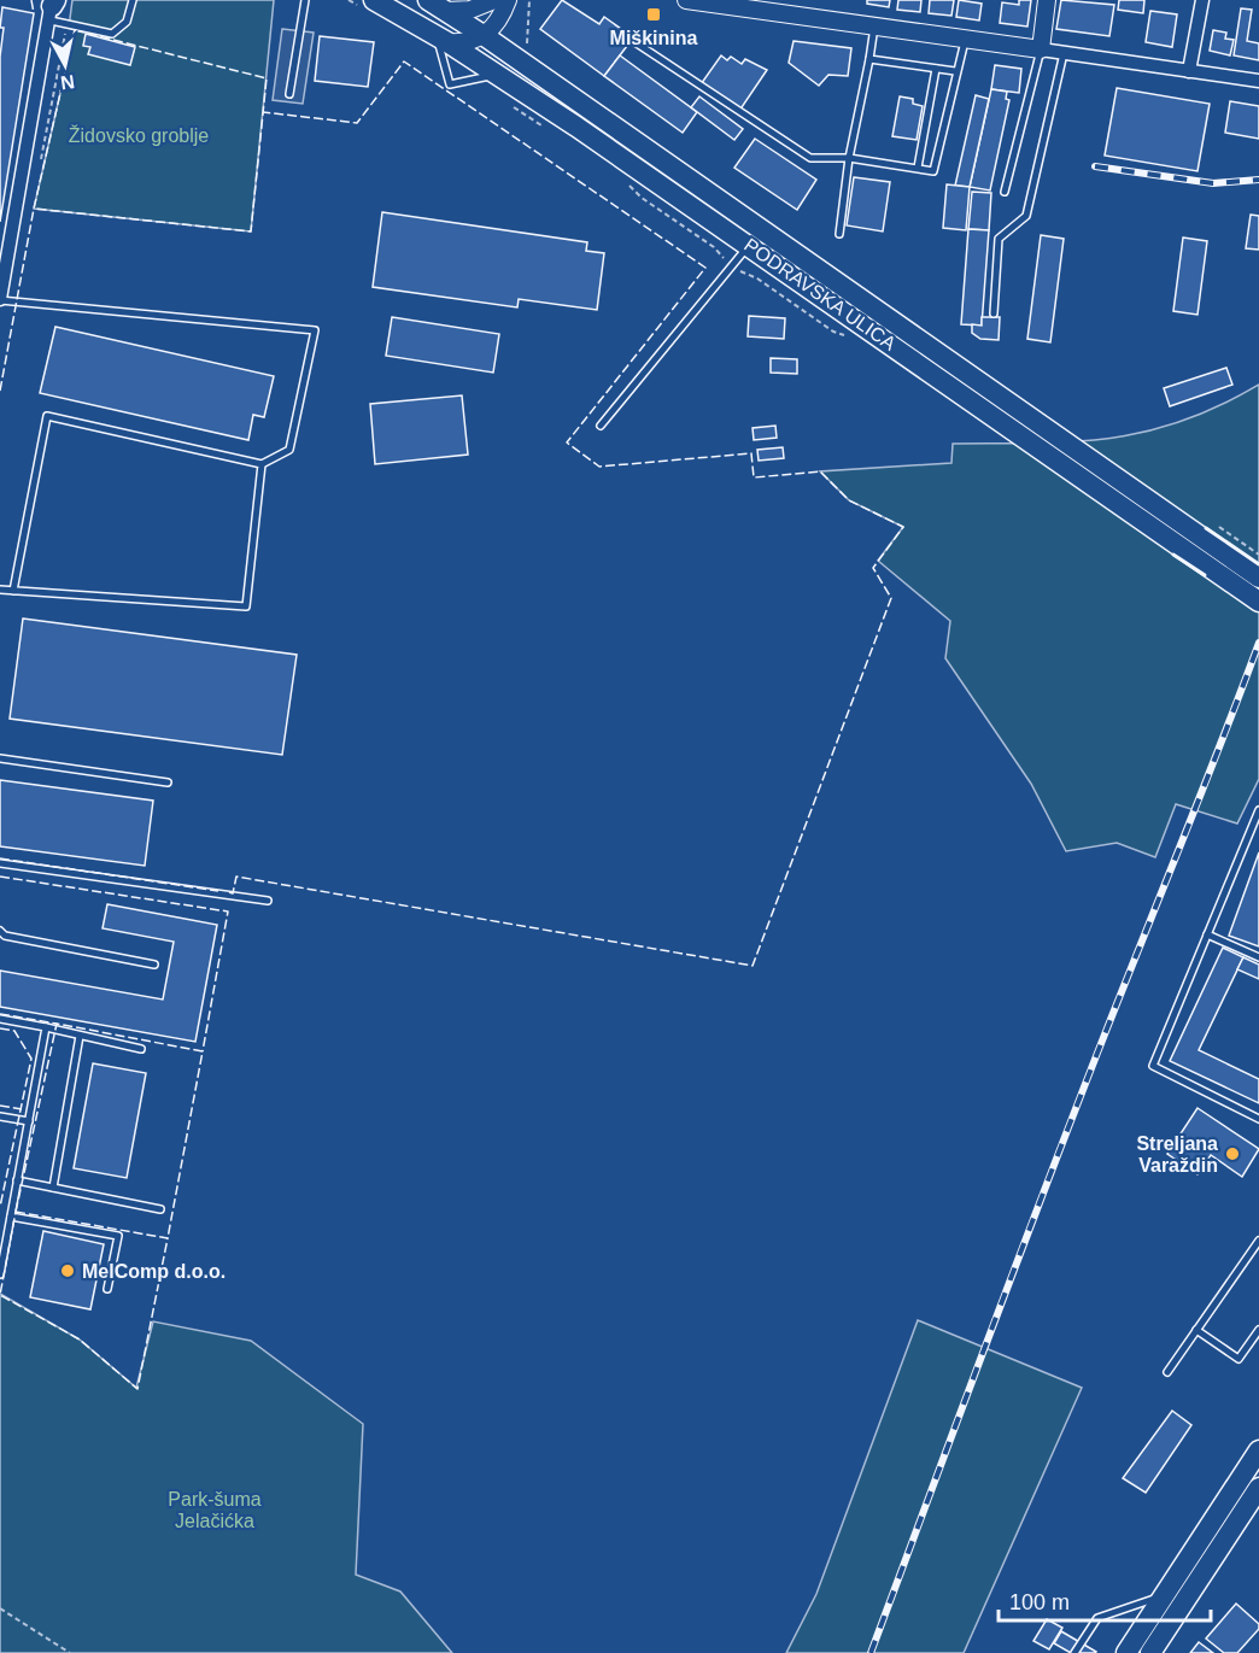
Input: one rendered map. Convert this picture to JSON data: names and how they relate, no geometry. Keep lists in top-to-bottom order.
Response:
{
  "streets": {
    "main road": ["PODRAVSKA ULICA"]
  },
  "parks": ["Židovsko groblje", "Park-šuma Jelačićka"],
  "places": {
    "transit": ["Miškinina"],
    "other": ["Streljana Varaždin", "MelComp d.o.o."]
  },
  "scale_bar": "100 m",
  "north": "bottom"
}
